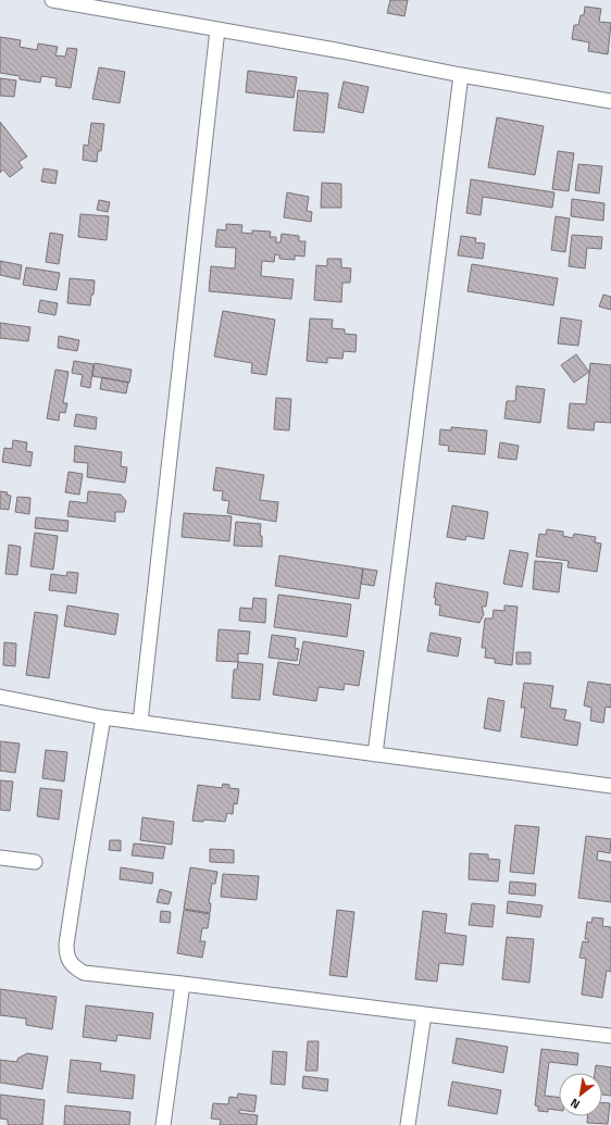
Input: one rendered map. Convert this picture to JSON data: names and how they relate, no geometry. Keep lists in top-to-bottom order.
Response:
{
  "north": "bottom left"
}
